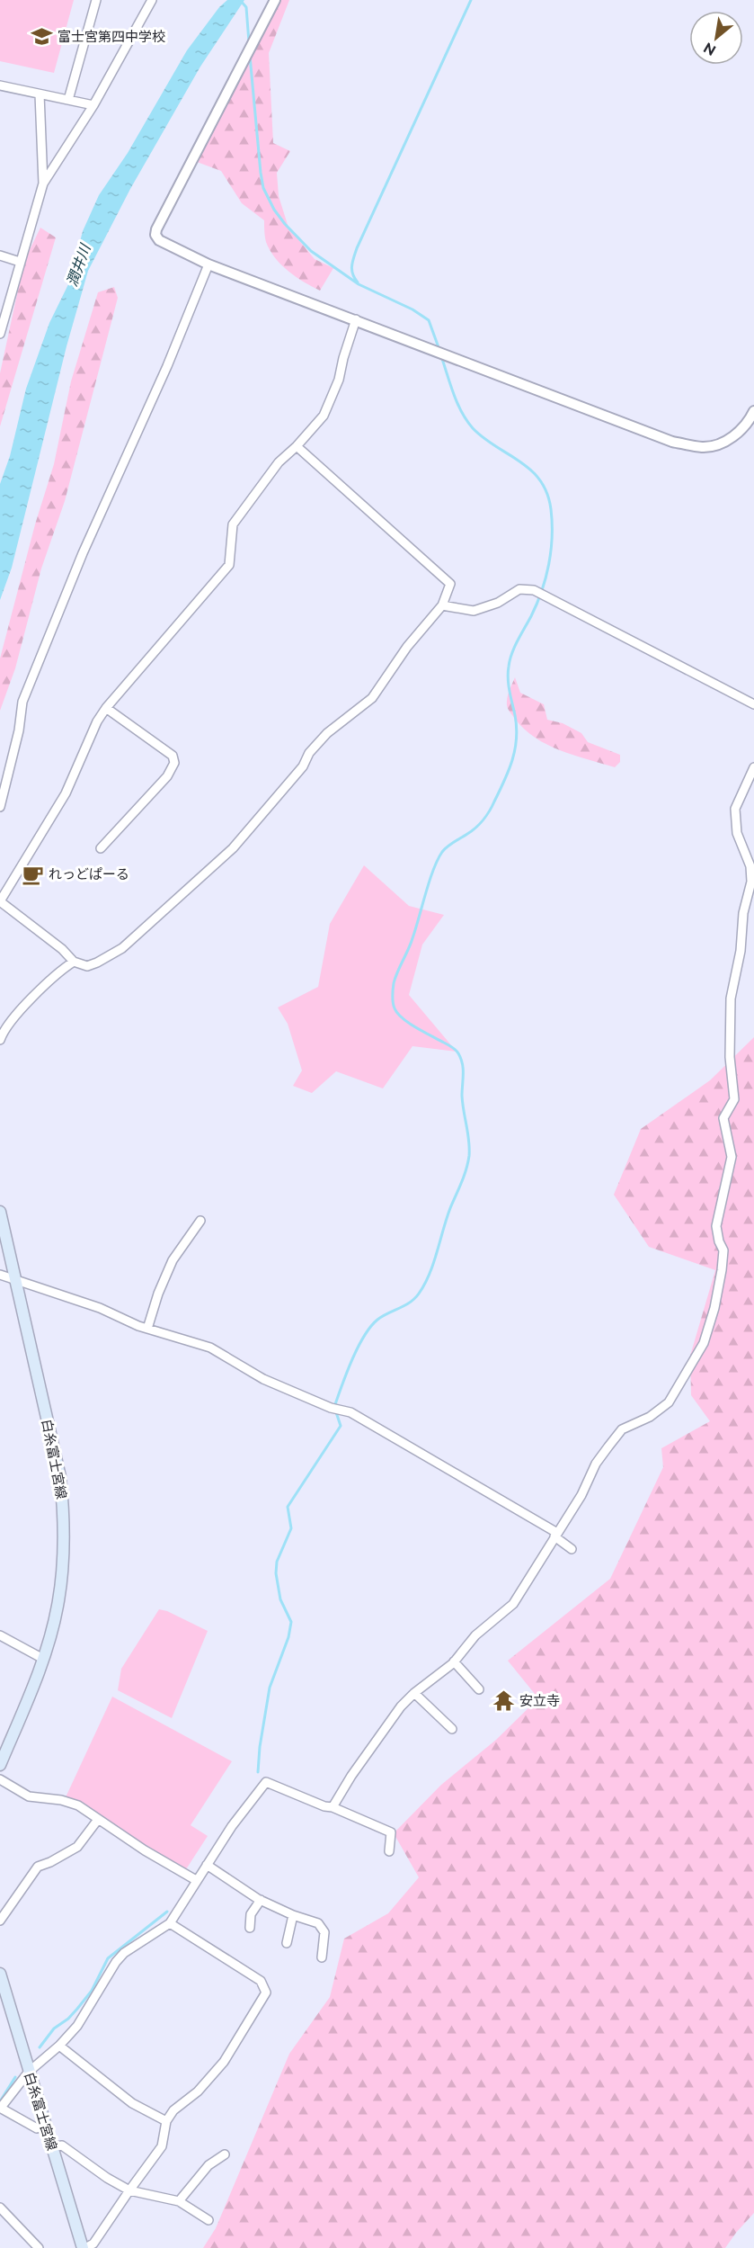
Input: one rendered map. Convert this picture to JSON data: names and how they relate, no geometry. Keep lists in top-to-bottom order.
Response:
{
  "streets": {
    "main road": ["白糸富士宮線"]
  },
  "water": ["潤井川"],
  "places": {
    "school or university": ["富士宮第四中学校"],
    "cafe": ["れっどぱーる"],
    "temple": ["安立寺"]
  },
  "north": "bottom left"
}
